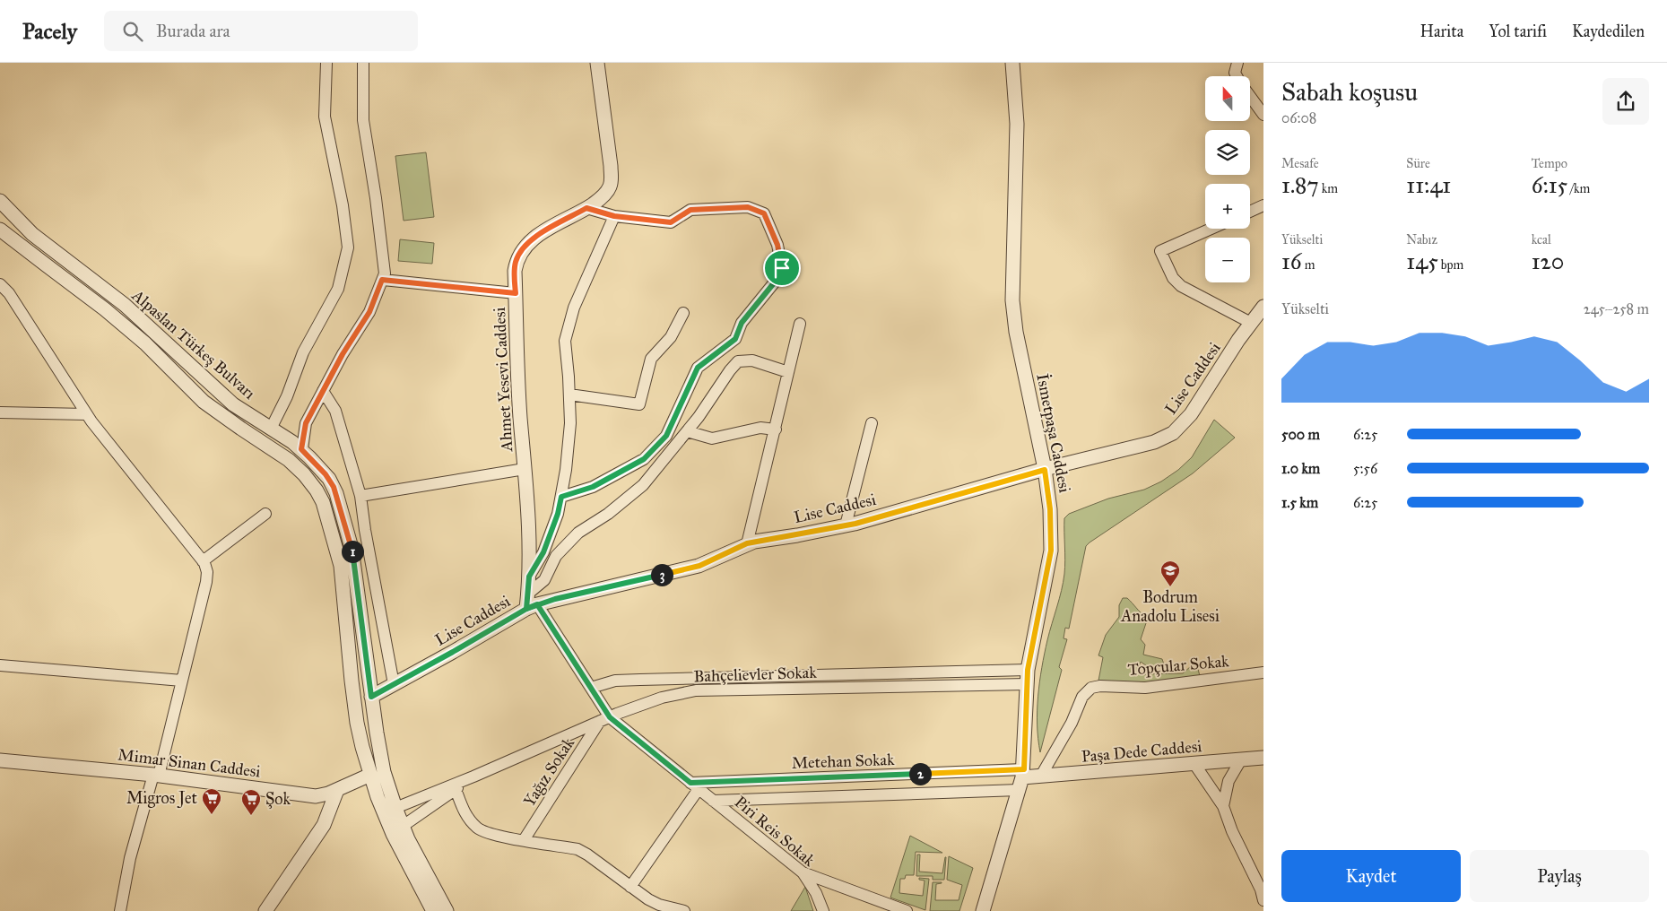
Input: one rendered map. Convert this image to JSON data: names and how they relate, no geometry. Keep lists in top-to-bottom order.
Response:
{
  "streets": {
    "street": [
      "Alpaslan Türkeş Bulvarı",
      "Lise Caddesi",
      "Ahmet Yesevi Caddesi",
      "İsmetpaşa Caddesi",
      "Topçular Sokak",
      "Bahçelievler Sokak",
      "Paşa Dede Caddesi",
      "Metehan Sokak",
      "Mimar Sinan Caddesi",
      "Yağız Sokak",
      "Piri Reis Sokak"
    ]
  },
  "crossings": [
    ["Alpaslan Türkeş Bulvarı", "Lise Caddesi"],
    ["Alpaslan Türkeş Bulvarı", "Mimar Sinan Caddesi"],
    ["Lise Caddesi", "Ahmet Yesevi Caddesi"],
    ["Lise Caddesi", "İsmetpaşa Caddesi"],
    ["Lise Caddesi", "Piri Reis Sokak"],
    ["Ahmet Yesevi Caddesi", "Piri Reis Sokak"],
    ["İsmetpaşa Caddesi", "Bahçelievler Sokak"],
    ["İsmetpaşa Caddesi", "Paşa Dede Caddesi"],
    ["İsmetpaşa Caddesi", "Metehan Sokak"],
    ["Topçular Sokak", "Paşa Dede Caddesi"],
    ["Bahçelievler Sokak", "Yağız Sokak"],
    ["Bahçelievler Sokak", "Piri Reis Sokak"],
    ["Paşa Dede Caddesi", "Metehan Sokak"],
    ["Metehan Sokak", "Piri Reis Sokak"],
    ["Yağız Sokak", "Piri Reis Sokak"]
  ],
  "places": {
    "school or university": ["Bodrum Anadolu Lisesi"],
    "supermarket": ["Migros Jet", "Şok"]
  },
  "north": "top",
  "page": {
    "header": "Pacely",
    "search": "Burada ara",
    "nav": ["Harita", "Yol tarifi", "Kaydedilen"],
    "heading": ["Sabah koşusu", "06:08"],
    "map_buttons": ["+", "−"],
    "stats": [
      ["Mesafe", "1.87 km"],
      ["Süre", "11:41"],
      ["Tempo", "6:15 /km"],
      ["Yükselti", "16 m"],
      ["Nabız", "145 bpm"],
      ["kcal", "120"]
    ],
    "chart": ["Yükselti", "245–258 m"],
    "list": [
      {
        "name": "500 m",
        "note": "6:25"
      },
      {
        "name": "1.0 km",
        "note": "5:56"
      },
      {
        "name": "1.5 km",
        "note": "6:25"
      }
    ],
    "pins": ["1", "3", "2"],
    "buttons": ["Kaydet", "Paylaş"]
  }
}
